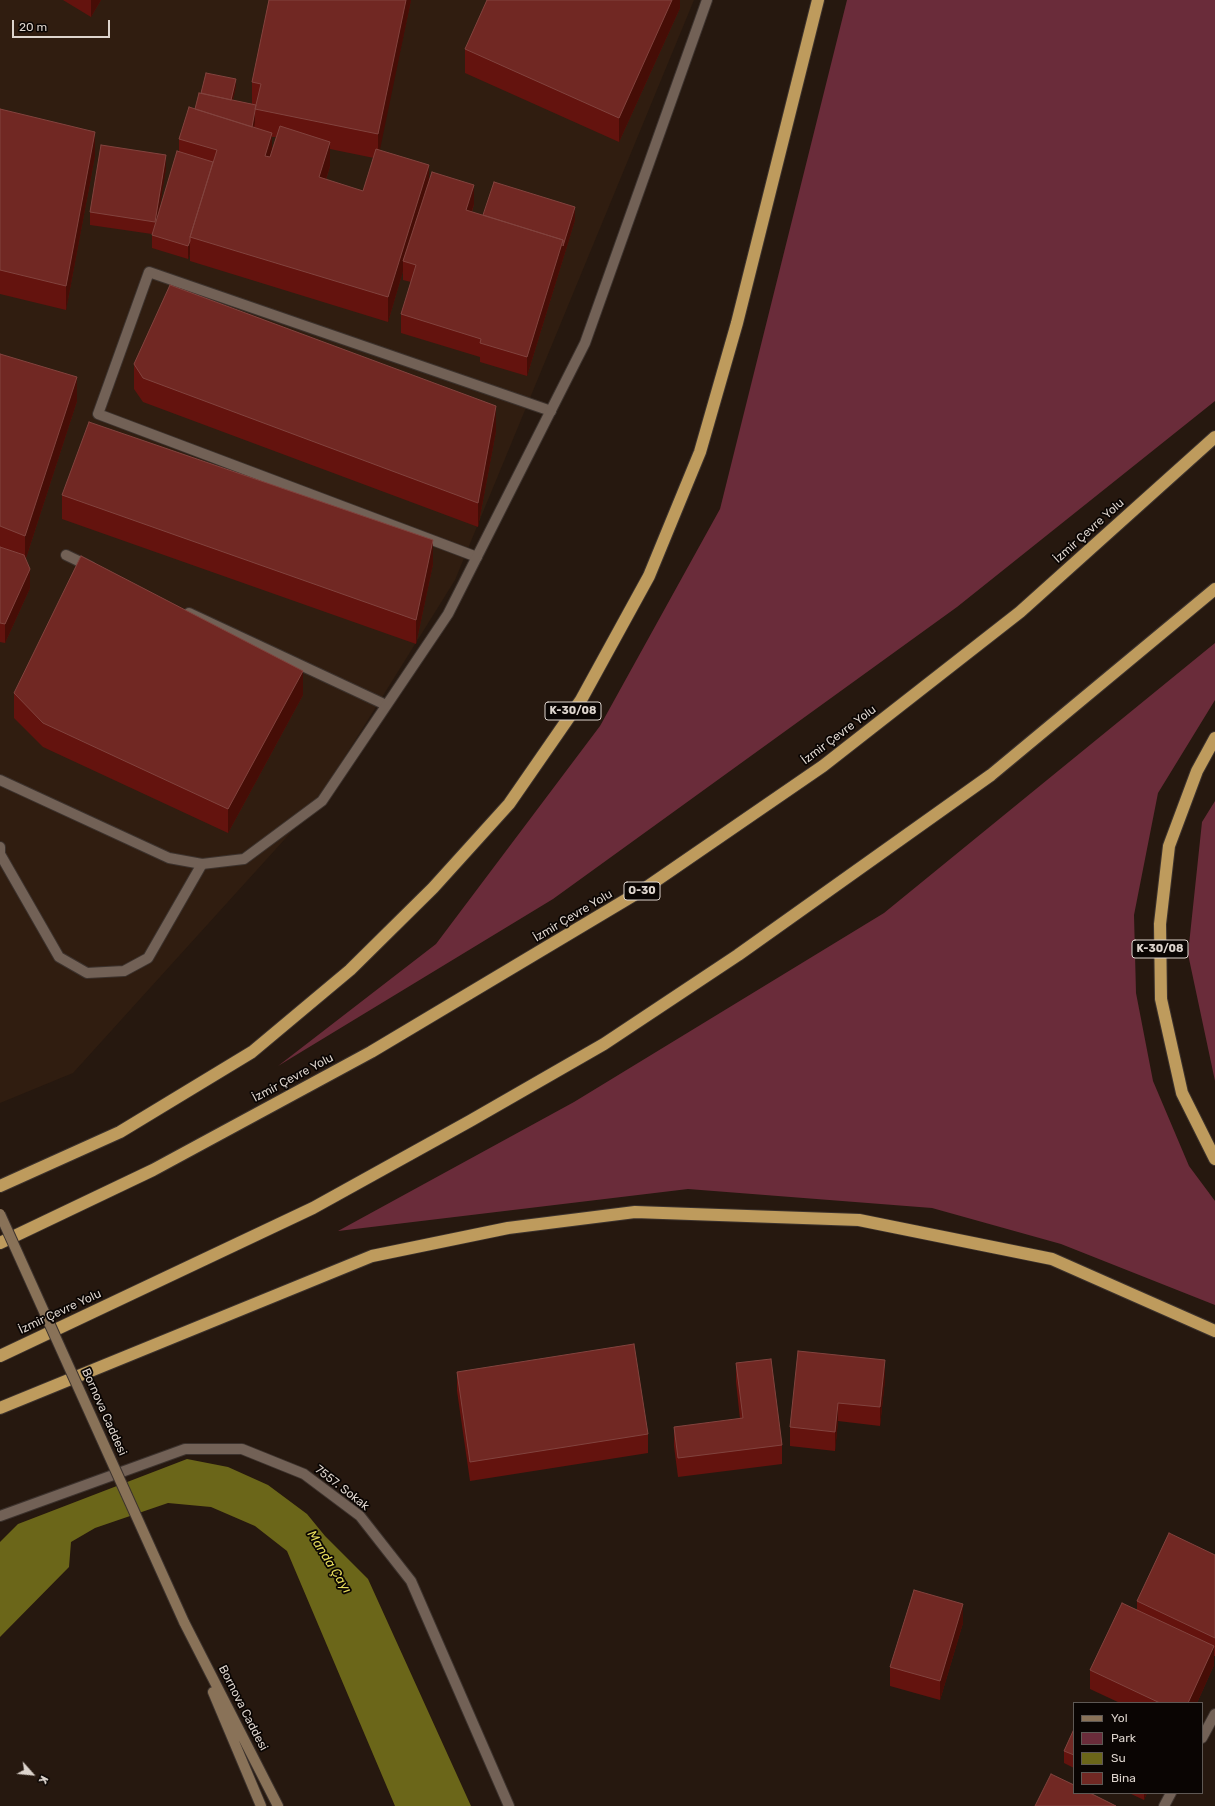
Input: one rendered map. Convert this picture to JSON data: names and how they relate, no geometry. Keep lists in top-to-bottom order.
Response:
{
  "streets": {
    "highway": ["İzmir Çevre Yolu", "K-30/08", "O-30"],
    "main road": ["Bornova Caddesi"],
    "street": ["7557. Sokak"]
  },
  "water": ["Manda Çayı"],
  "legend": [
    "Yol",
    "Park",
    "Su",
    "Bina"
  ],
  "scale_bar": "20 m",
  "north": "bottom right"
}
